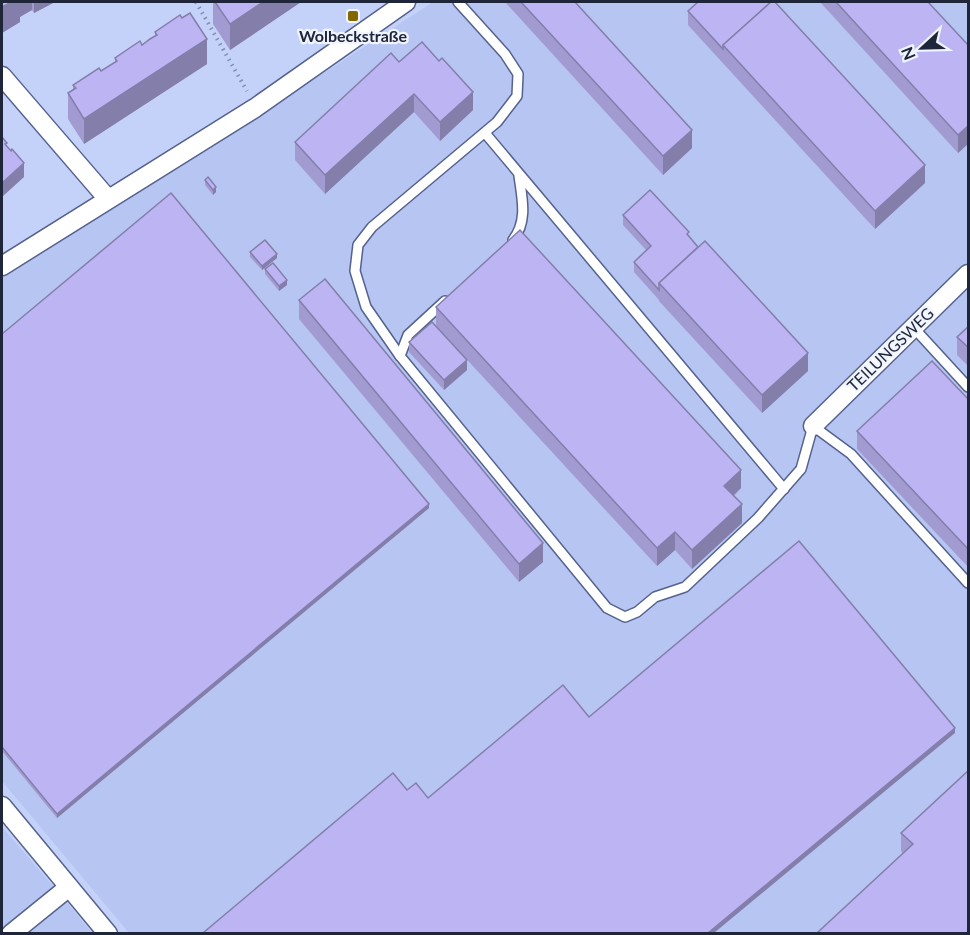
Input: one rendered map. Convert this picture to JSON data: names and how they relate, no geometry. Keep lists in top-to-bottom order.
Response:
{
  "streets": {
    "street": ["TEILUNGSWEG"]
  },
  "places": {
    "transit": ["Wolbeckstraße"]
  },
  "north": "left"
}
